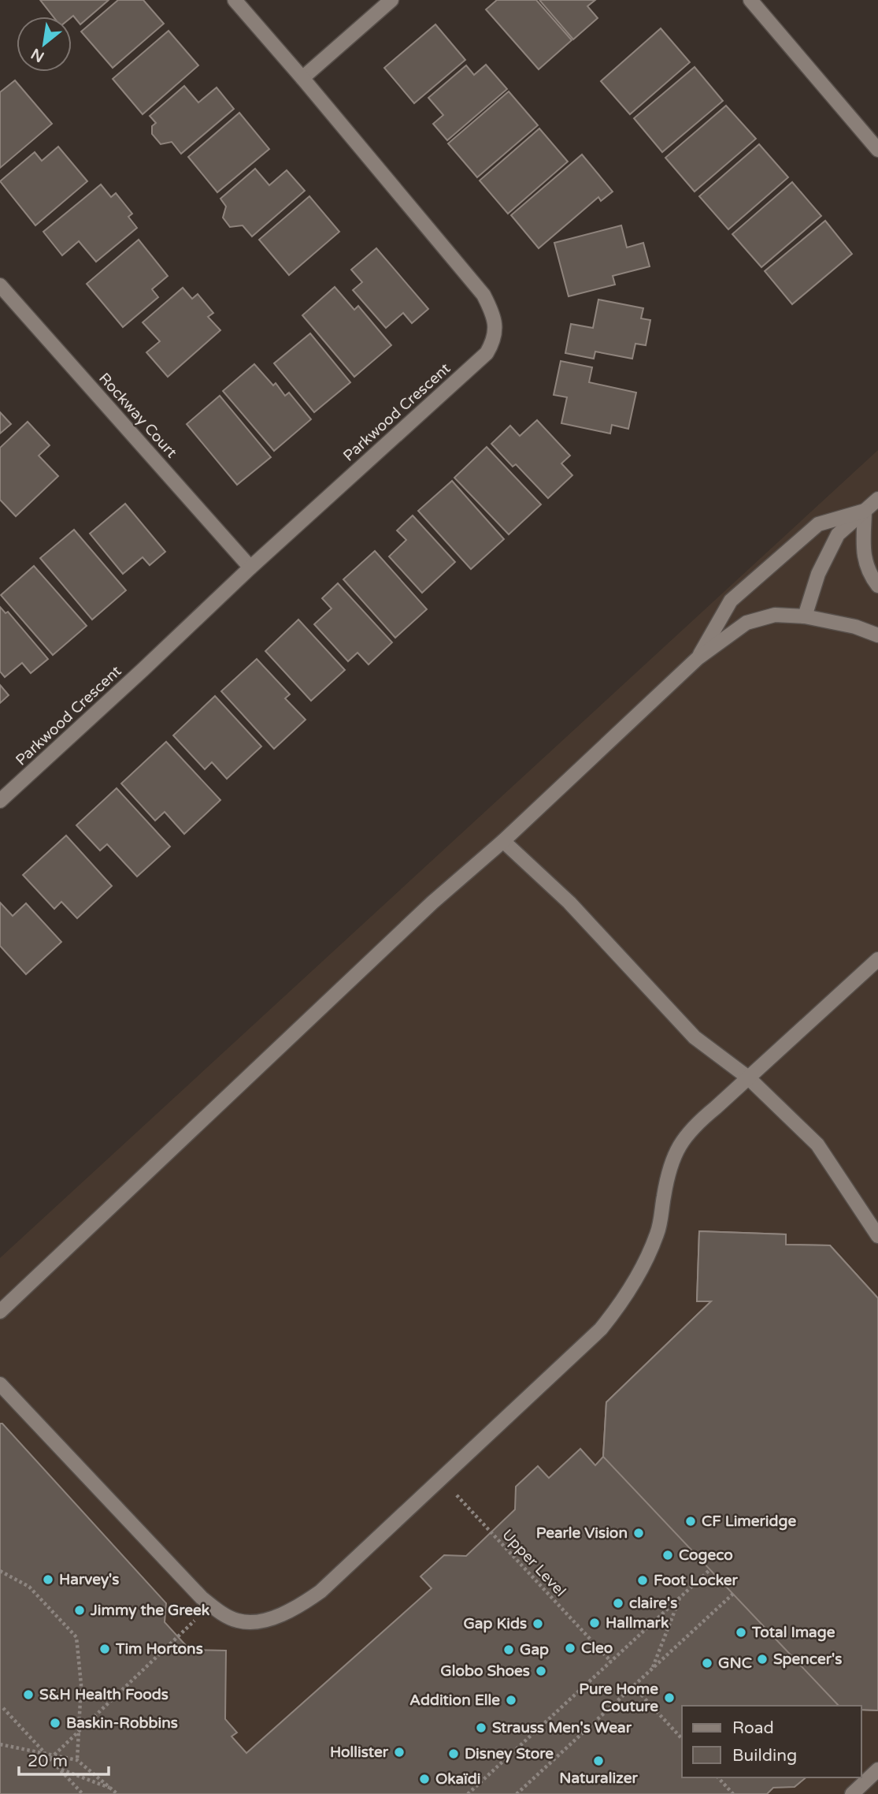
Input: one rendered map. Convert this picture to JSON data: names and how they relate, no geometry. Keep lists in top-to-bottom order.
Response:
{
  "streets": {
    "street": ["Parkwood Crescent", "Rockway Court"],
    "path": ["Upper Level"]
  },
  "crossings": [
    ["Parkwood Crescent", "Rockway Court"]
  ],
  "places": [
    "CF Limeridge",
    "Pearle Vision",
    "Cogeco",
    "Harvey's",
    "Foot Locker",
    "claire's",
    "Jimmy the Greek",
    "Hallmark",
    "Gap Kids",
    "Total Image",
    "Cleo",
    "Tim Hortons",
    "Gap",
    "Spencer's",
    "GNC",
    "Globo Shoes",
    "S&H Health Foods",
    "Pure Home Couture",
    "Addition Elle",
    "Baskin-Robbins",
    "Strauss Men's Wear",
    "Hollister",
    "Disney Store",
    "Naturalizer",
    "Okaïdi"
  ],
  "legend": ["Road", "Building"],
  "scale_bar": "20 m",
  "north": "bottom left"
}
